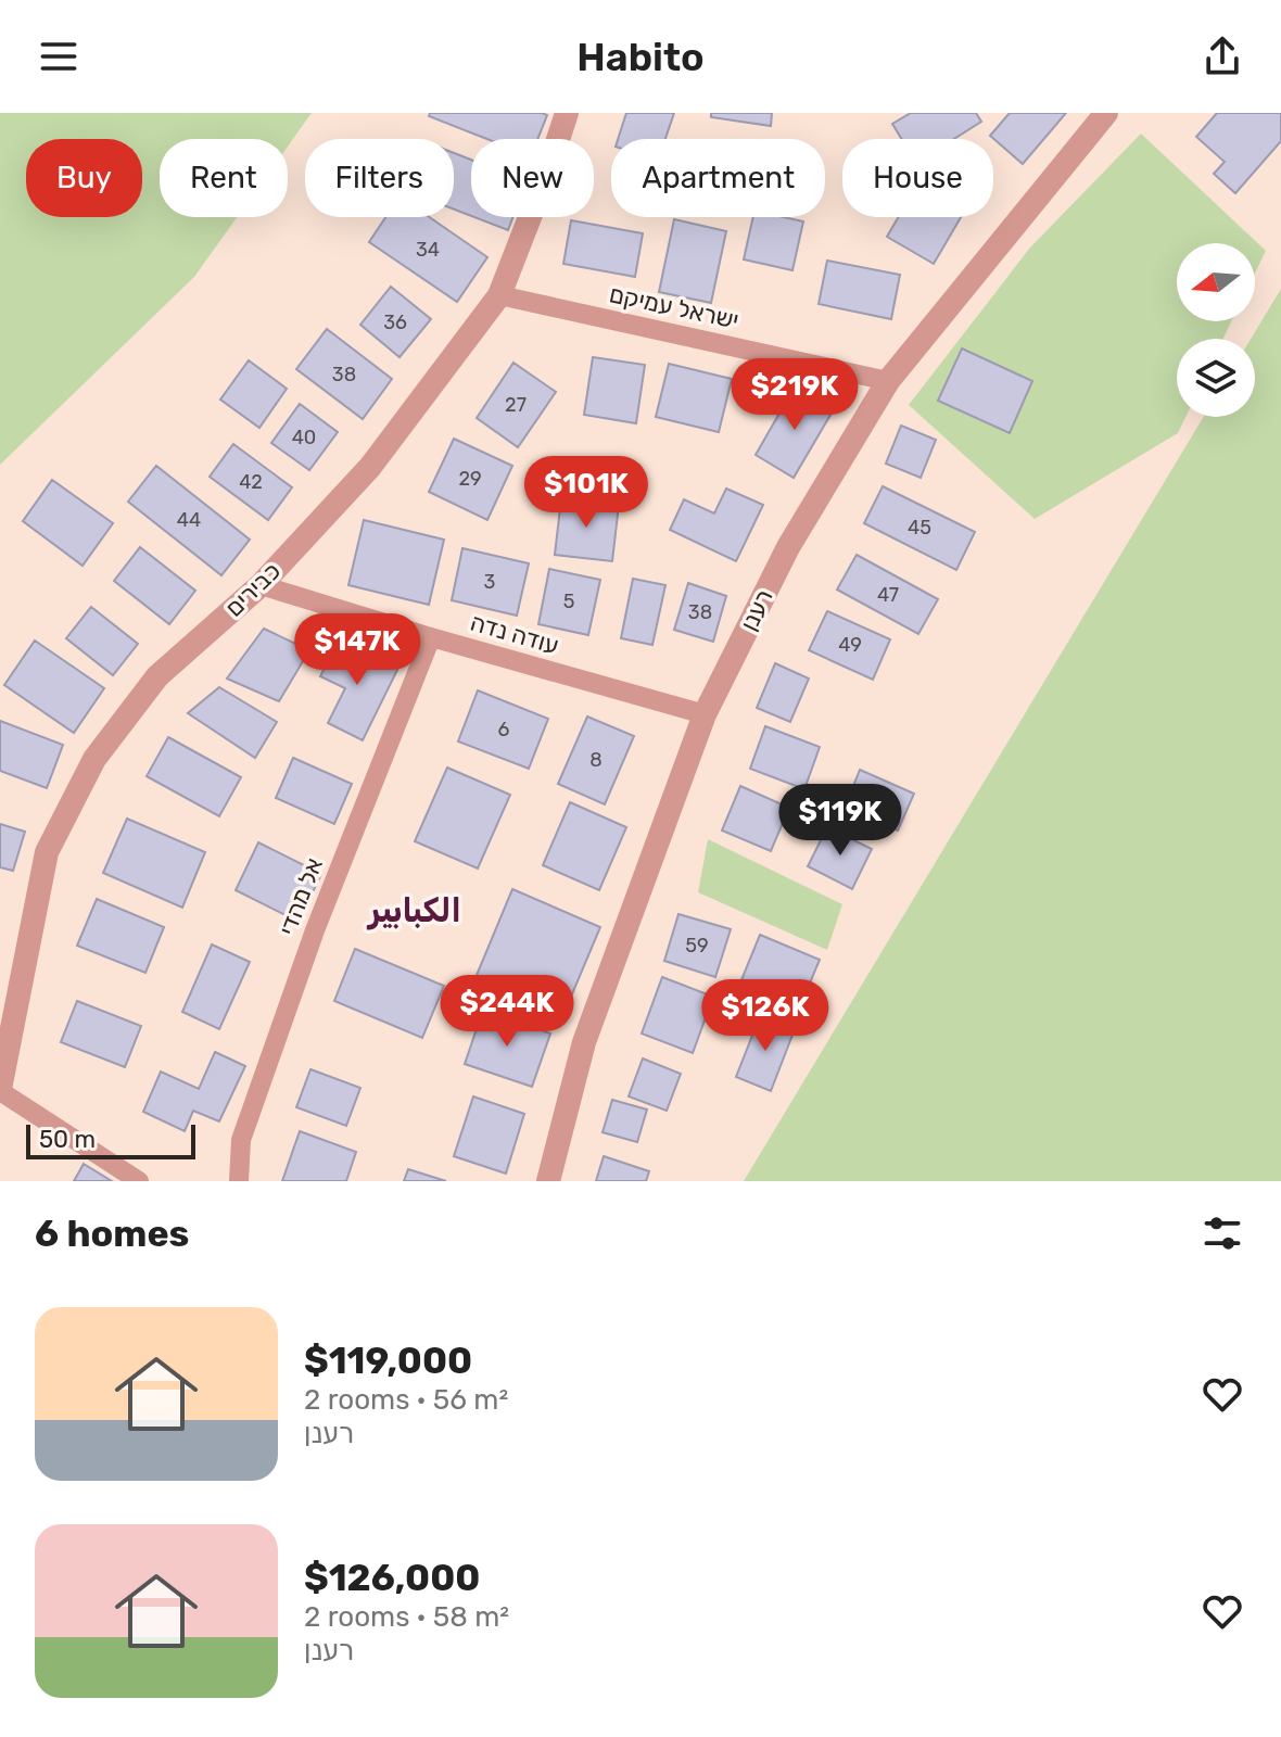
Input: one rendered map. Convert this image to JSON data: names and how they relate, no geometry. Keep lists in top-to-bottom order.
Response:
{
  "streets": {
    "street": [
      "ישראל עמיקם",
      "כבירים",
      "רענן",
      "עודה נדה",
      "אל מהדי"
    ]
  },
  "crossings": [
    ["ישראל עמיקם", "כבירים"],
    ["ישראל עמיקם", "רענן"],
    ["כבירים", "עודה נדה"],
    ["רענן", "עודה נדה"],
    ["עודה נדה", "אל מהדי"]
  ],
  "districts": ["الكبابير"],
  "house_numbers": [
    "34",
    "36",
    "38",
    "27",
    "40",
    "29",
    "42",
    "44",
    "45",
    "3",
    "47",
    "5",
    "38",
    "49",
    "6",
    "8",
    "59"
  ],
  "scale_bar": "50 m",
  "north": "left",
  "page": {
    "header": "Habito",
    "chip": [
      "Buy",
      "Rent",
      "Filters",
      "New",
      "Apartment",
      "House"
    ],
    "price": [
      "$219K",
      "$101K",
      "$147K",
      "$119K",
      "$244K",
      "$126K"
    ],
    "scale": "50 m",
    "heading": "6 homes",
    "list": [
      {
        "name": "$119,000",
        "note": "2 rooms · 56 m² · רענן"
      },
      {
        "name": "$126,000",
        "note": "2 rooms · 58 m² · רענן"
      }
    ]
  }
}
